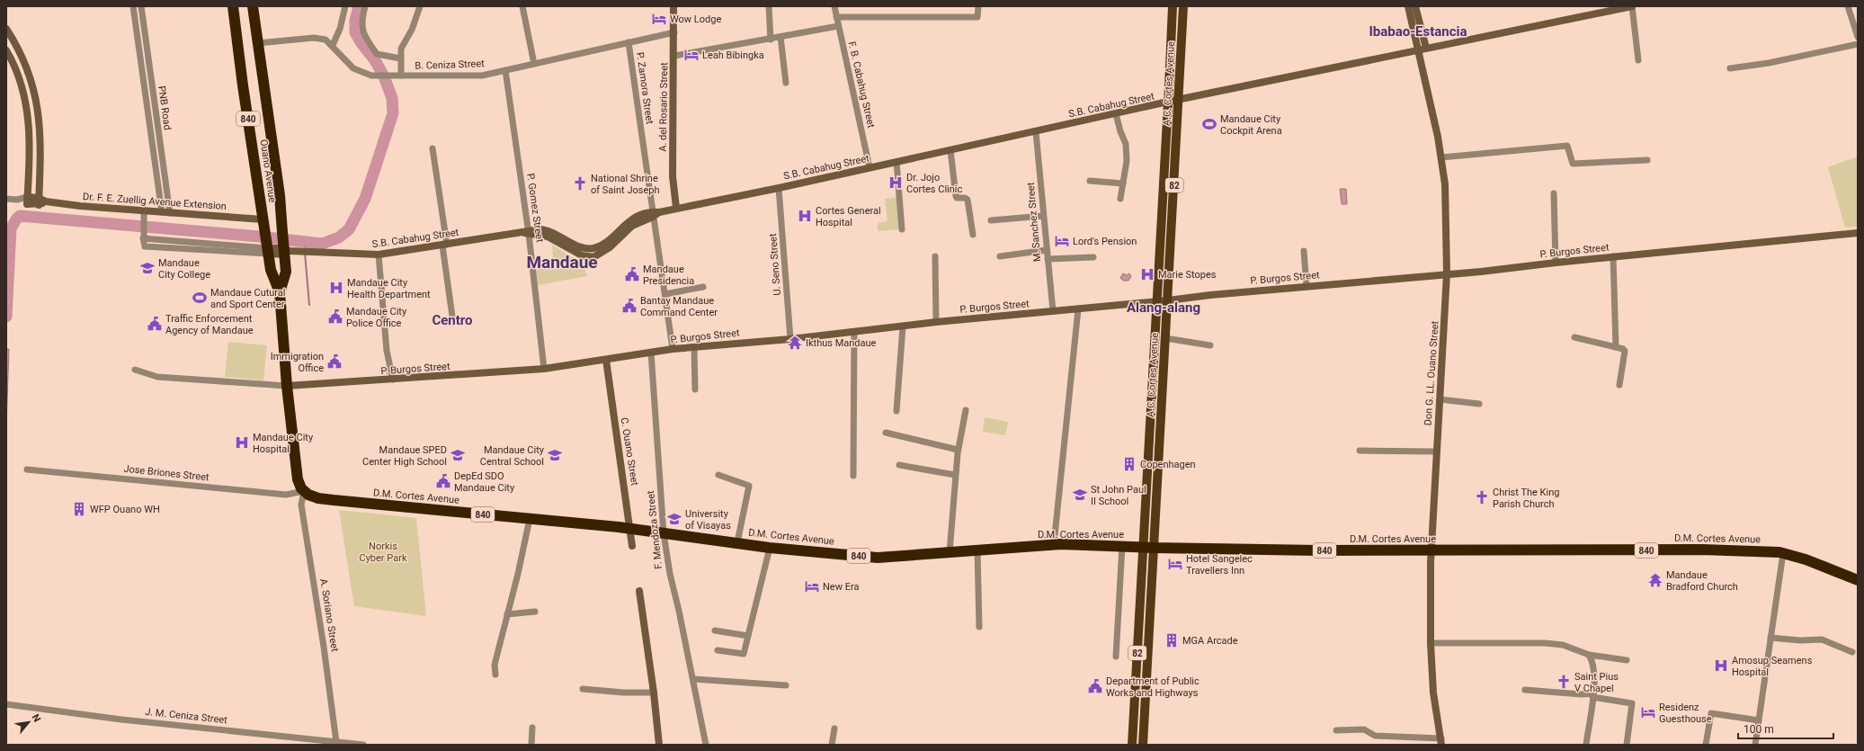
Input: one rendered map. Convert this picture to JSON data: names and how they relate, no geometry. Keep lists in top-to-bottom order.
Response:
{
  "streets": {
    "highway": ["840", "Ouano Avenue", "D.M. Cortes Avenue"],
    "main road": ["A.C. Cortes Avenue", "82"],
    "street": [
      "B. Ceniza Street",
      "F. B. Cabahug Street",
      "P. Zamora Street",
      "S.B. Cabahug Street",
      "A. del Rosario Street",
      "PNB Road",
      "Dr. F. E. Zuellig Avenue Extension",
      "P. Gomez Street",
      "M. Sanchez Street",
      "P. Burgos Street",
      "U. Seno Street",
      "Don G. LL. Ouano Street",
      "C. Ouano Street",
      "Jose Briones Street",
      "F. Mendoza Street",
      "A. Soriano Street",
      "J. M. Ceniza Street"
    ]
  },
  "crossings": [
    ["B. Ceniza Street", "P. Zamora Street"],
    ["B. Ceniza Street", "A. del Rosario Street"],
    ["B. Ceniza Street", "Ouano Avenue"],
    ["B. Ceniza Street", "P. Gomez Street"],
    ["A.C. Cortes Avenue", "S.B. Cabahug Street"],
    ["A.C. Cortes Avenue", "P. Burgos Street"],
    ["A.C. Cortes Avenue", "D.M. Cortes Avenue"],
    ["F. B. Cabahug Street", "S.B. Cabahug Street"],
    ["P. Zamora Street", "S.B. Cabahug Street"],
    ["P. Zamora Street", "P. Burgos Street"],
    ["S.B. Cabahug Street", "A. del Rosario Street"],
    ["S.B. Cabahug Street", "840"],
    ["S.B. Cabahug Street", "Ouano Avenue"],
    ["S.B. Cabahug Street", "P. Gomez Street"],
    ["S.B. Cabahug Street", "M. Sanchez Street"],
    ["S.B. Cabahug Street", "U. Seno Street"],
    ["S.B. Cabahug Street", "Don G. LL. Ouano Street"],
    ["PNB Road", "Dr. F. E. Zuellig Avenue Extension"],
    ["840", "Ouano Avenue"],
    ["840", "P. Burgos Street"],
    ["840", "Jose Briones Street"],
    ["840", "D.M. Cortes Avenue"],
    ["840", "A. Soriano Street"],
    ["Ouano Avenue", "Dr. F. E. Zuellig Avenue Extension"],
    ["P. Gomez Street", "P. Burgos Street"],
    ["M. Sanchez Street", "P. Burgos Street"],
    ["P. Burgos Street", "U. Seno Street"],
    ["P. Burgos Street", "Don G. LL. Ouano Street"],
    ["P. Burgos Street", "C. Ouano Street"],
    ["P. Burgos Street", "F. Mendoza Street"],
    ["Don G. LL. Ouano Street", "D.M. Cortes Avenue"],
    ["C. Ouano Street", "D.M. Cortes Avenue"],
    ["Jose Briones Street", "D.M. Cortes Avenue"],
    ["Jose Briones Street", "A. Soriano Street"],
    ["D.M. Cortes Avenue", "F. Mendoza Street"],
    ["D.M. Cortes Avenue", "A. Soriano Street"],
    ["A. Soriano Street", "J. M. Ceniza Street"]
  ],
  "districts": [
    "Ibabao-Estancia",
    "Mandaue",
    "Alang-alang",
    "Centro"
  ],
  "parks": ["Norkis Cyber Park"],
  "places": {
    "hotel": [
      "Wow Lodge",
      "Leah Bibingka",
      "Lord's Pension",
      "Hotel Sangelec Travellers Inn",
      "New Era",
      "Residenz Guesthouse"
    ],
    "sports": ["Mandaue City Cockpit Arena", "Mandaue Cutural and Sport Center"],
    "hospital": [
      "Dr. Jojo Cortes Clinic",
      "Cortes General Hospital",
      "Marie Stopes",
      "Mandaue City Health Department",
      "Mandaue City Hospital",
      "Amosup Seamens Hospital"
    ],
    "church": ["National Shrine of Saint Joseph", "Christ The King Parish Church", "Saint Pius V Chapel"],
    "school or university": [
      "Mandaue City College",
      "Mandaue SPED Center High School",
      "Mandaue City Central School",
      "St John Paul II School",
      "University of Visayas"
    ],
    "public building": [
      "Mandaue Presidencia",
      "Bantay Mandaue Command Center",
      "Mandaue City Police Office",
      "Traffic Enforcement Agency of Mandaue",
      "Immigration Office",
      "DepEd SDO Mandaue City",
      "Department of Public Works and Highways"
    ],
    "temple": ["Ikthus Mandaue", "Mandaue Bradford Church"],
    "building": ["Copenhagen", "WFP Ouano WH", "MGA Arcade"]
  },
  "scale_bar": "100 m",
  "north": "top right"
}
